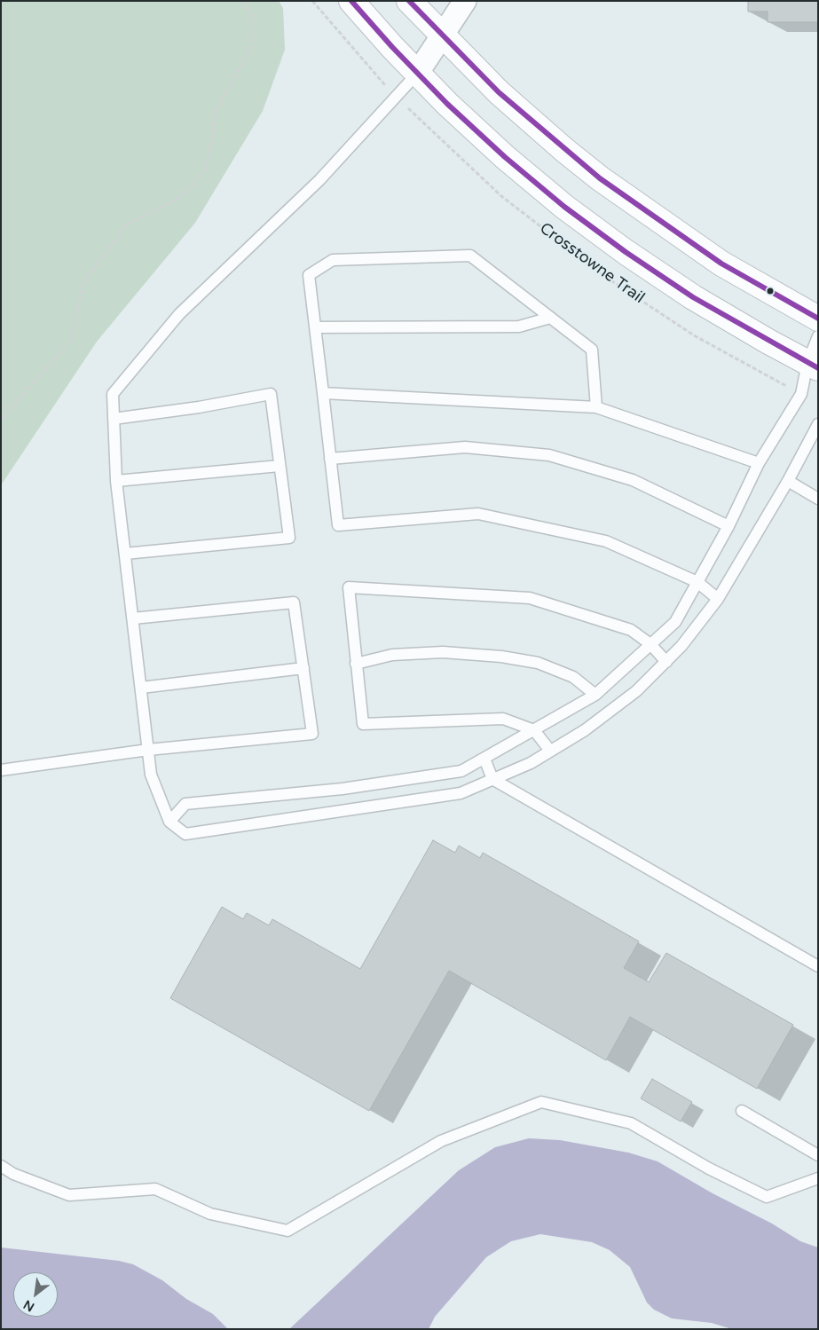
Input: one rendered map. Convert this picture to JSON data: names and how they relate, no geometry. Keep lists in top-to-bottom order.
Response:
{
  "streets": {
    "path": ["Crosstowne Trail"]
  },
  "north": "bottom left"
}
